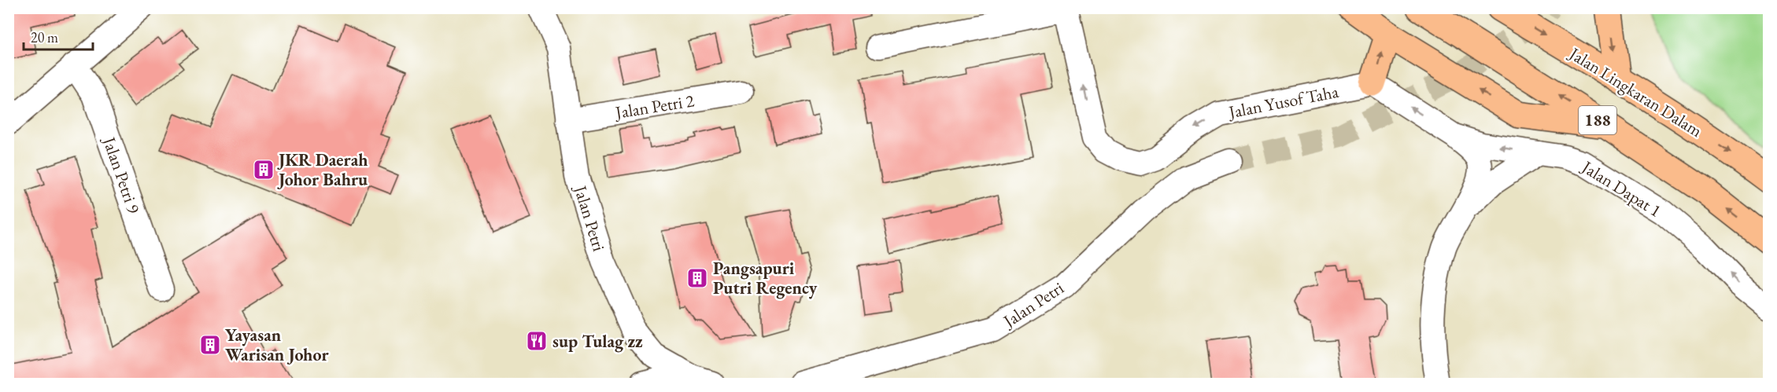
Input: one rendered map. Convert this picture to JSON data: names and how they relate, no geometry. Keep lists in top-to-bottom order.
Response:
{
  "streets": {
    "highway": ["Jalan Lingkaran Dalam", "188"],
    "street": [
      "Jalan Yusof Taha",
      "Jalan Petri 2",
      "Jalan Petri 9",
      "Jalan Dapat 1",
      "Jalan Petri"
    ]
  },
  "crossings": [
    ["Jalan Yusof Taha", "Jalan Dapat 1"],
    ["Jalan Petri 2", "Jalan Petri"]
  ],
  "one_way": ["Jalan Dapat 1"],
  "places": {
    "building": ["JKR Daerah Johor Bahru", "Pangsapuri Putri Regency", "Yayasan Warisan Johor"],
    "restaurant": ["sup Tulag zz"]
  },
  "scale_bar": "20 m"
}
